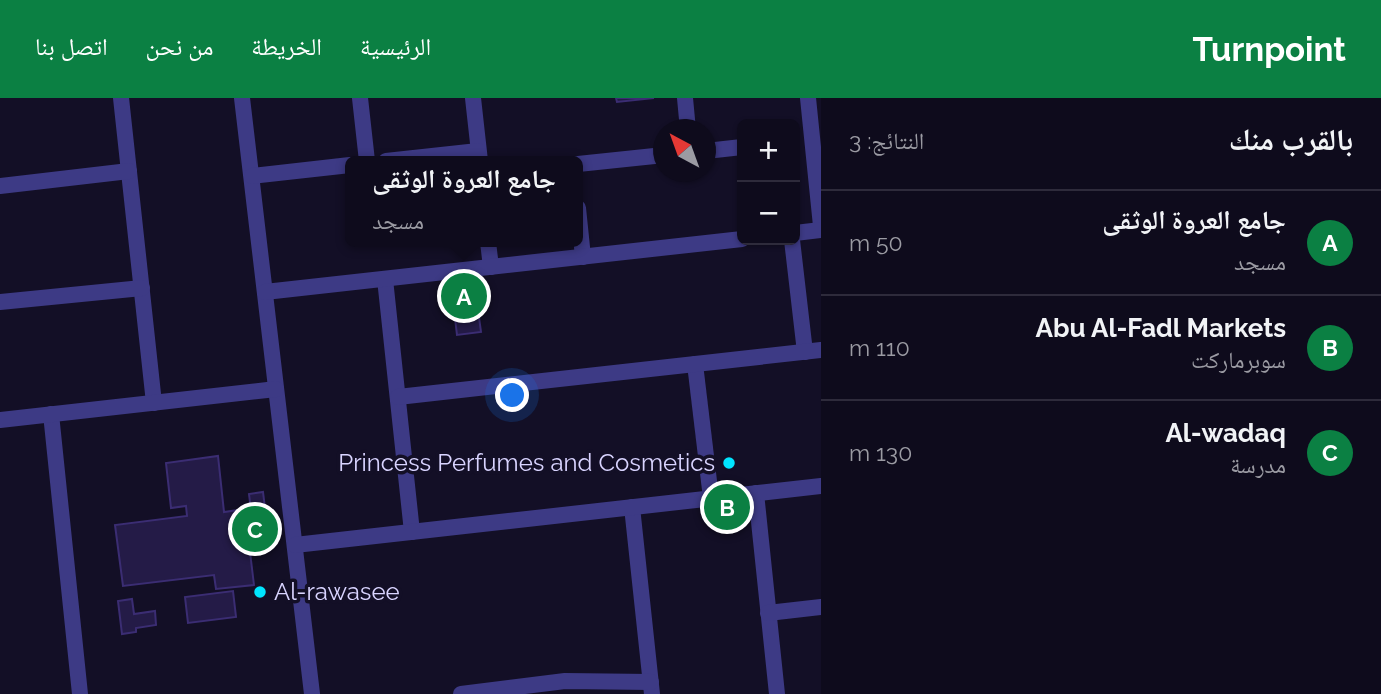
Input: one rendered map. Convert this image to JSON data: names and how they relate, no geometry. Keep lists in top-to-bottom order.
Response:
{
  "places": ["Princess Perfumes and Cosmetics", "Al-rawasee"],
  "north": "top left",
  "page": {
    "header": "Turnpoint",
    "nav": [
      "الرئيسية",
      "الخريطة",
      "من نحن",
      "اتصل بنا"
    ],
    "heading": ["بالقرب منك", "النتائج: 3"],
    "map_buttons": ["+", "−"],
    "popup": ["جامع العروة الوثقى", "مسجد"],
    "list": [
      {
        "mark": "A",
        "name": "جامع العروة الوثقى",
        "note": "مسجد",
        "value": "50 m"
      },
      {
        "mark": "B",
        "name": "Abu Al-Fadl Markets",
        "note": "سوبرماركت",
        "value": "110 m"
      },
      {
        "mark": "C",
        "name": "Al-wadaq",
        "note": "مدرسة",
        "value": "130 m"
      }
    ],
    "pins": ["A", "B", "C"]
  }
}
